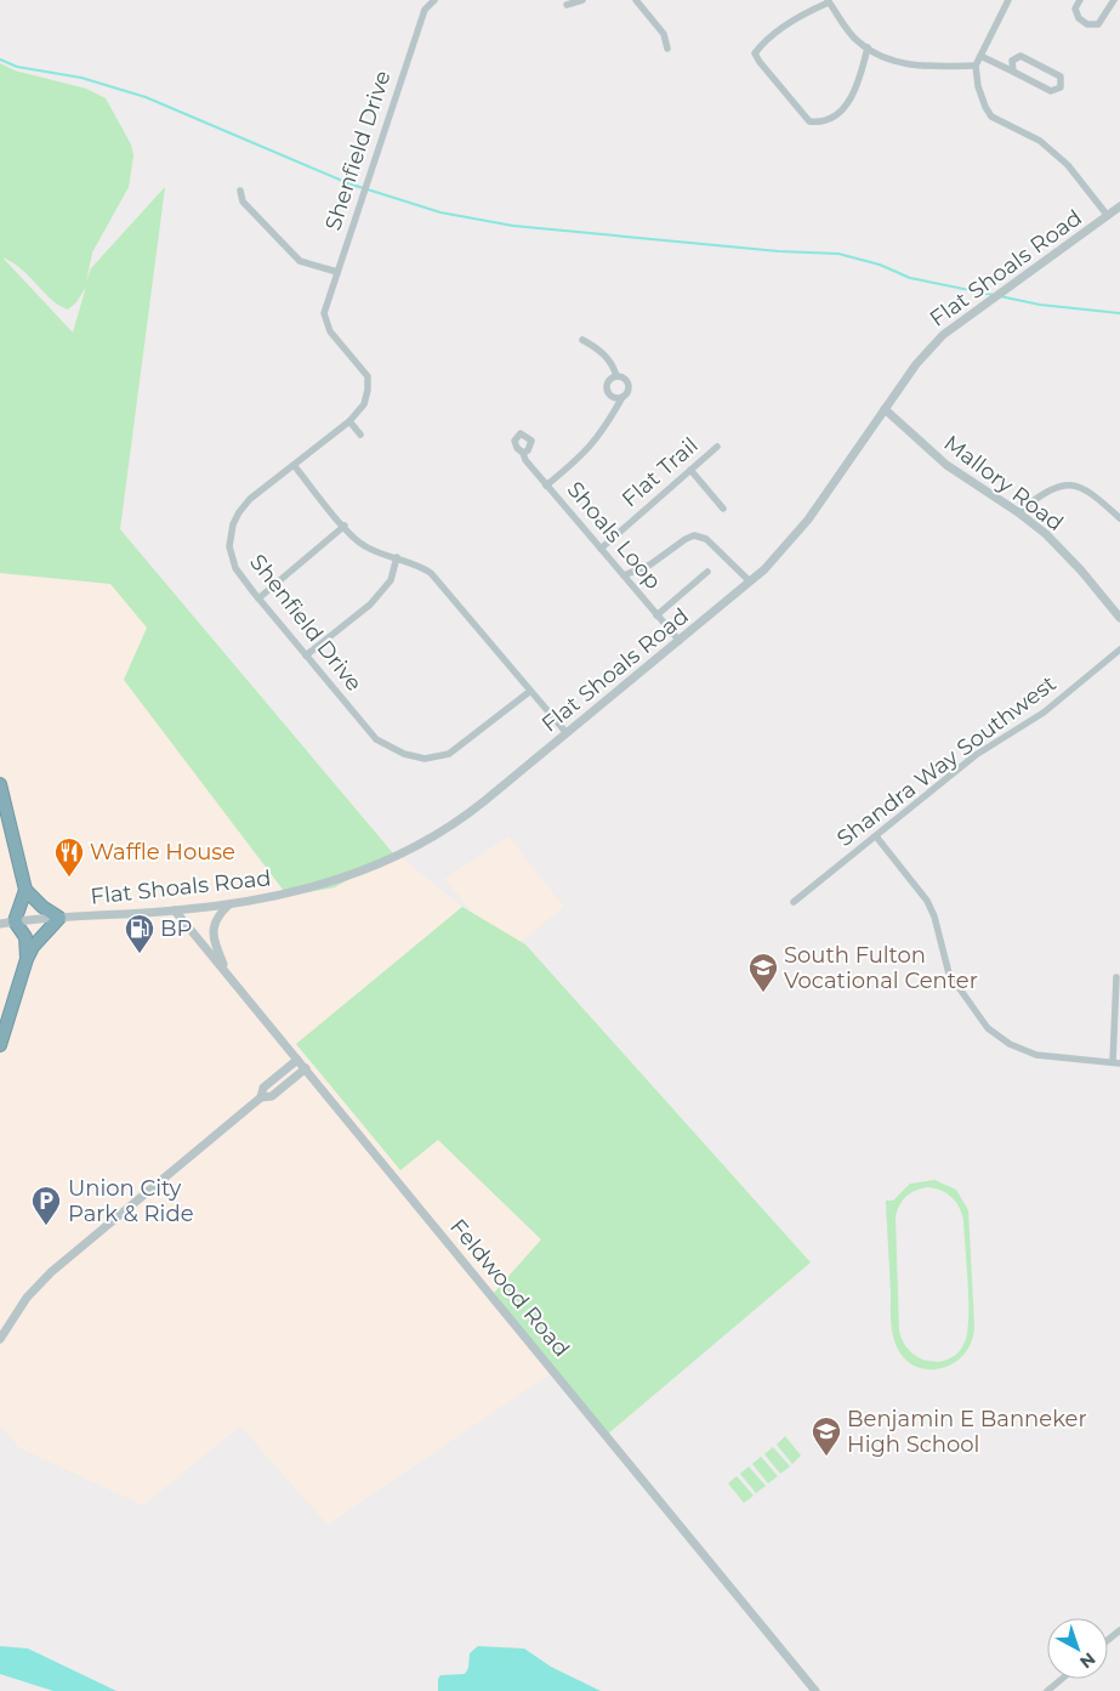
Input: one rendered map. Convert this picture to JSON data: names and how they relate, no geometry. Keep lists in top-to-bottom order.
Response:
{
  "streets": {
    "street": [
      "Shenfield Drive",
      "Flat Shoals Road",
      "Flat Trail",
      "Mallory Road",
      "Shoals Loop",
      "Shandra Way Southwest",
      "Feldwood Road"
    ]
  },
  "crossings": [
    ["Flat Shoals Road", "Mallory Road"],
    ["Flat Shoals Road", "Shoals Loop"],
    ["Flat Shoals Road", "Feldwood Road"],
    ["Flat Trail", "Shoals Loop"]
  ],
  "places": {
    "restaurant": ["Waffle House"],
    "fuel station": ["BP"],
    "school or university": ["South Fulton Vocational Center", "Benjamin E Banneker High School"],
    "parking": ["Union City Park & Ride"]
  },
  "north": "bottom right"
}
